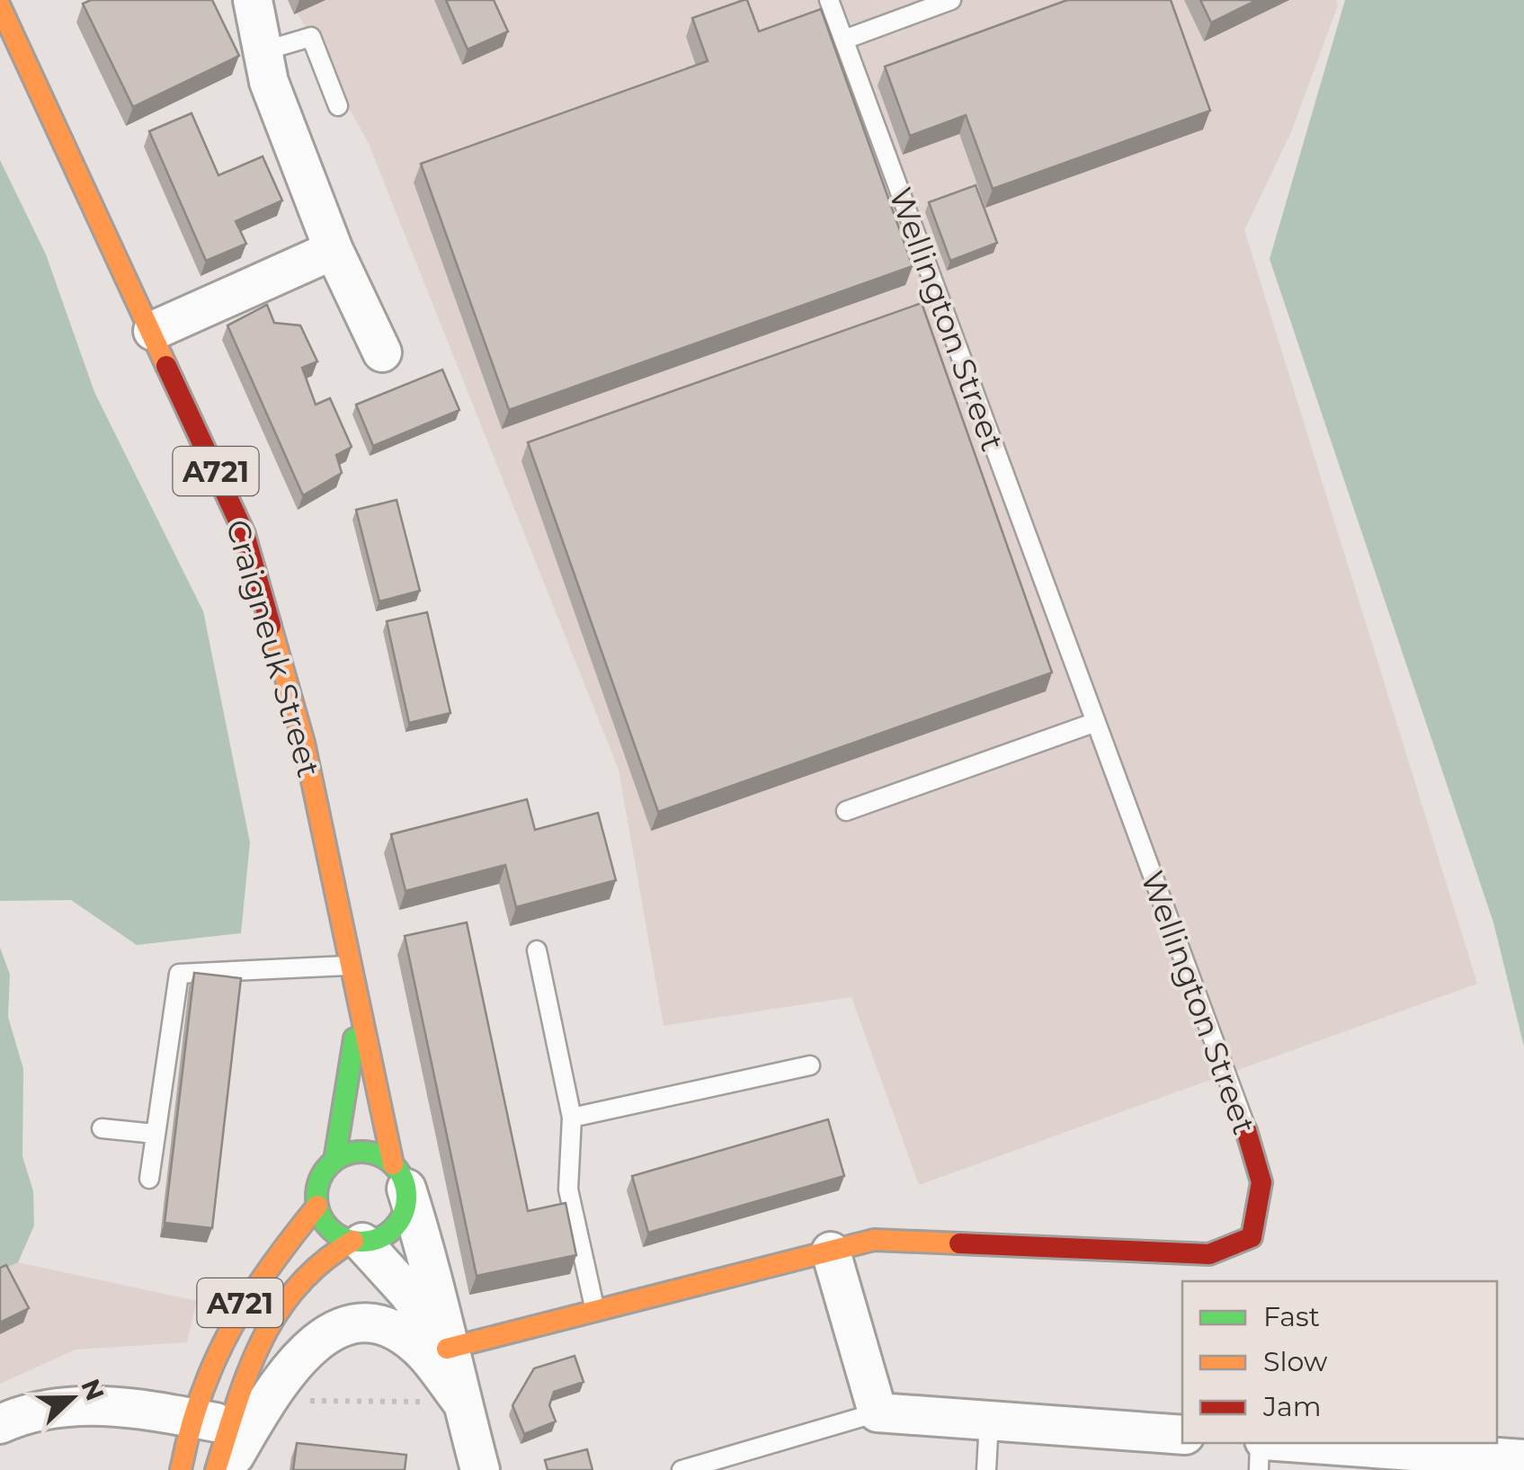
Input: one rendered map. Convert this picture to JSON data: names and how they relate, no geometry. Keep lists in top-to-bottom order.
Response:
{
  "streets": {
    "main road": ["Wellington Street", "A721", "Craigneuk Street"]
  },
  "crossings": [
    ["A721", "Craigneuk Street"]
  ],
  "legend": ["Fast", "Slow", "Jam"],
  "north": "right"
}
